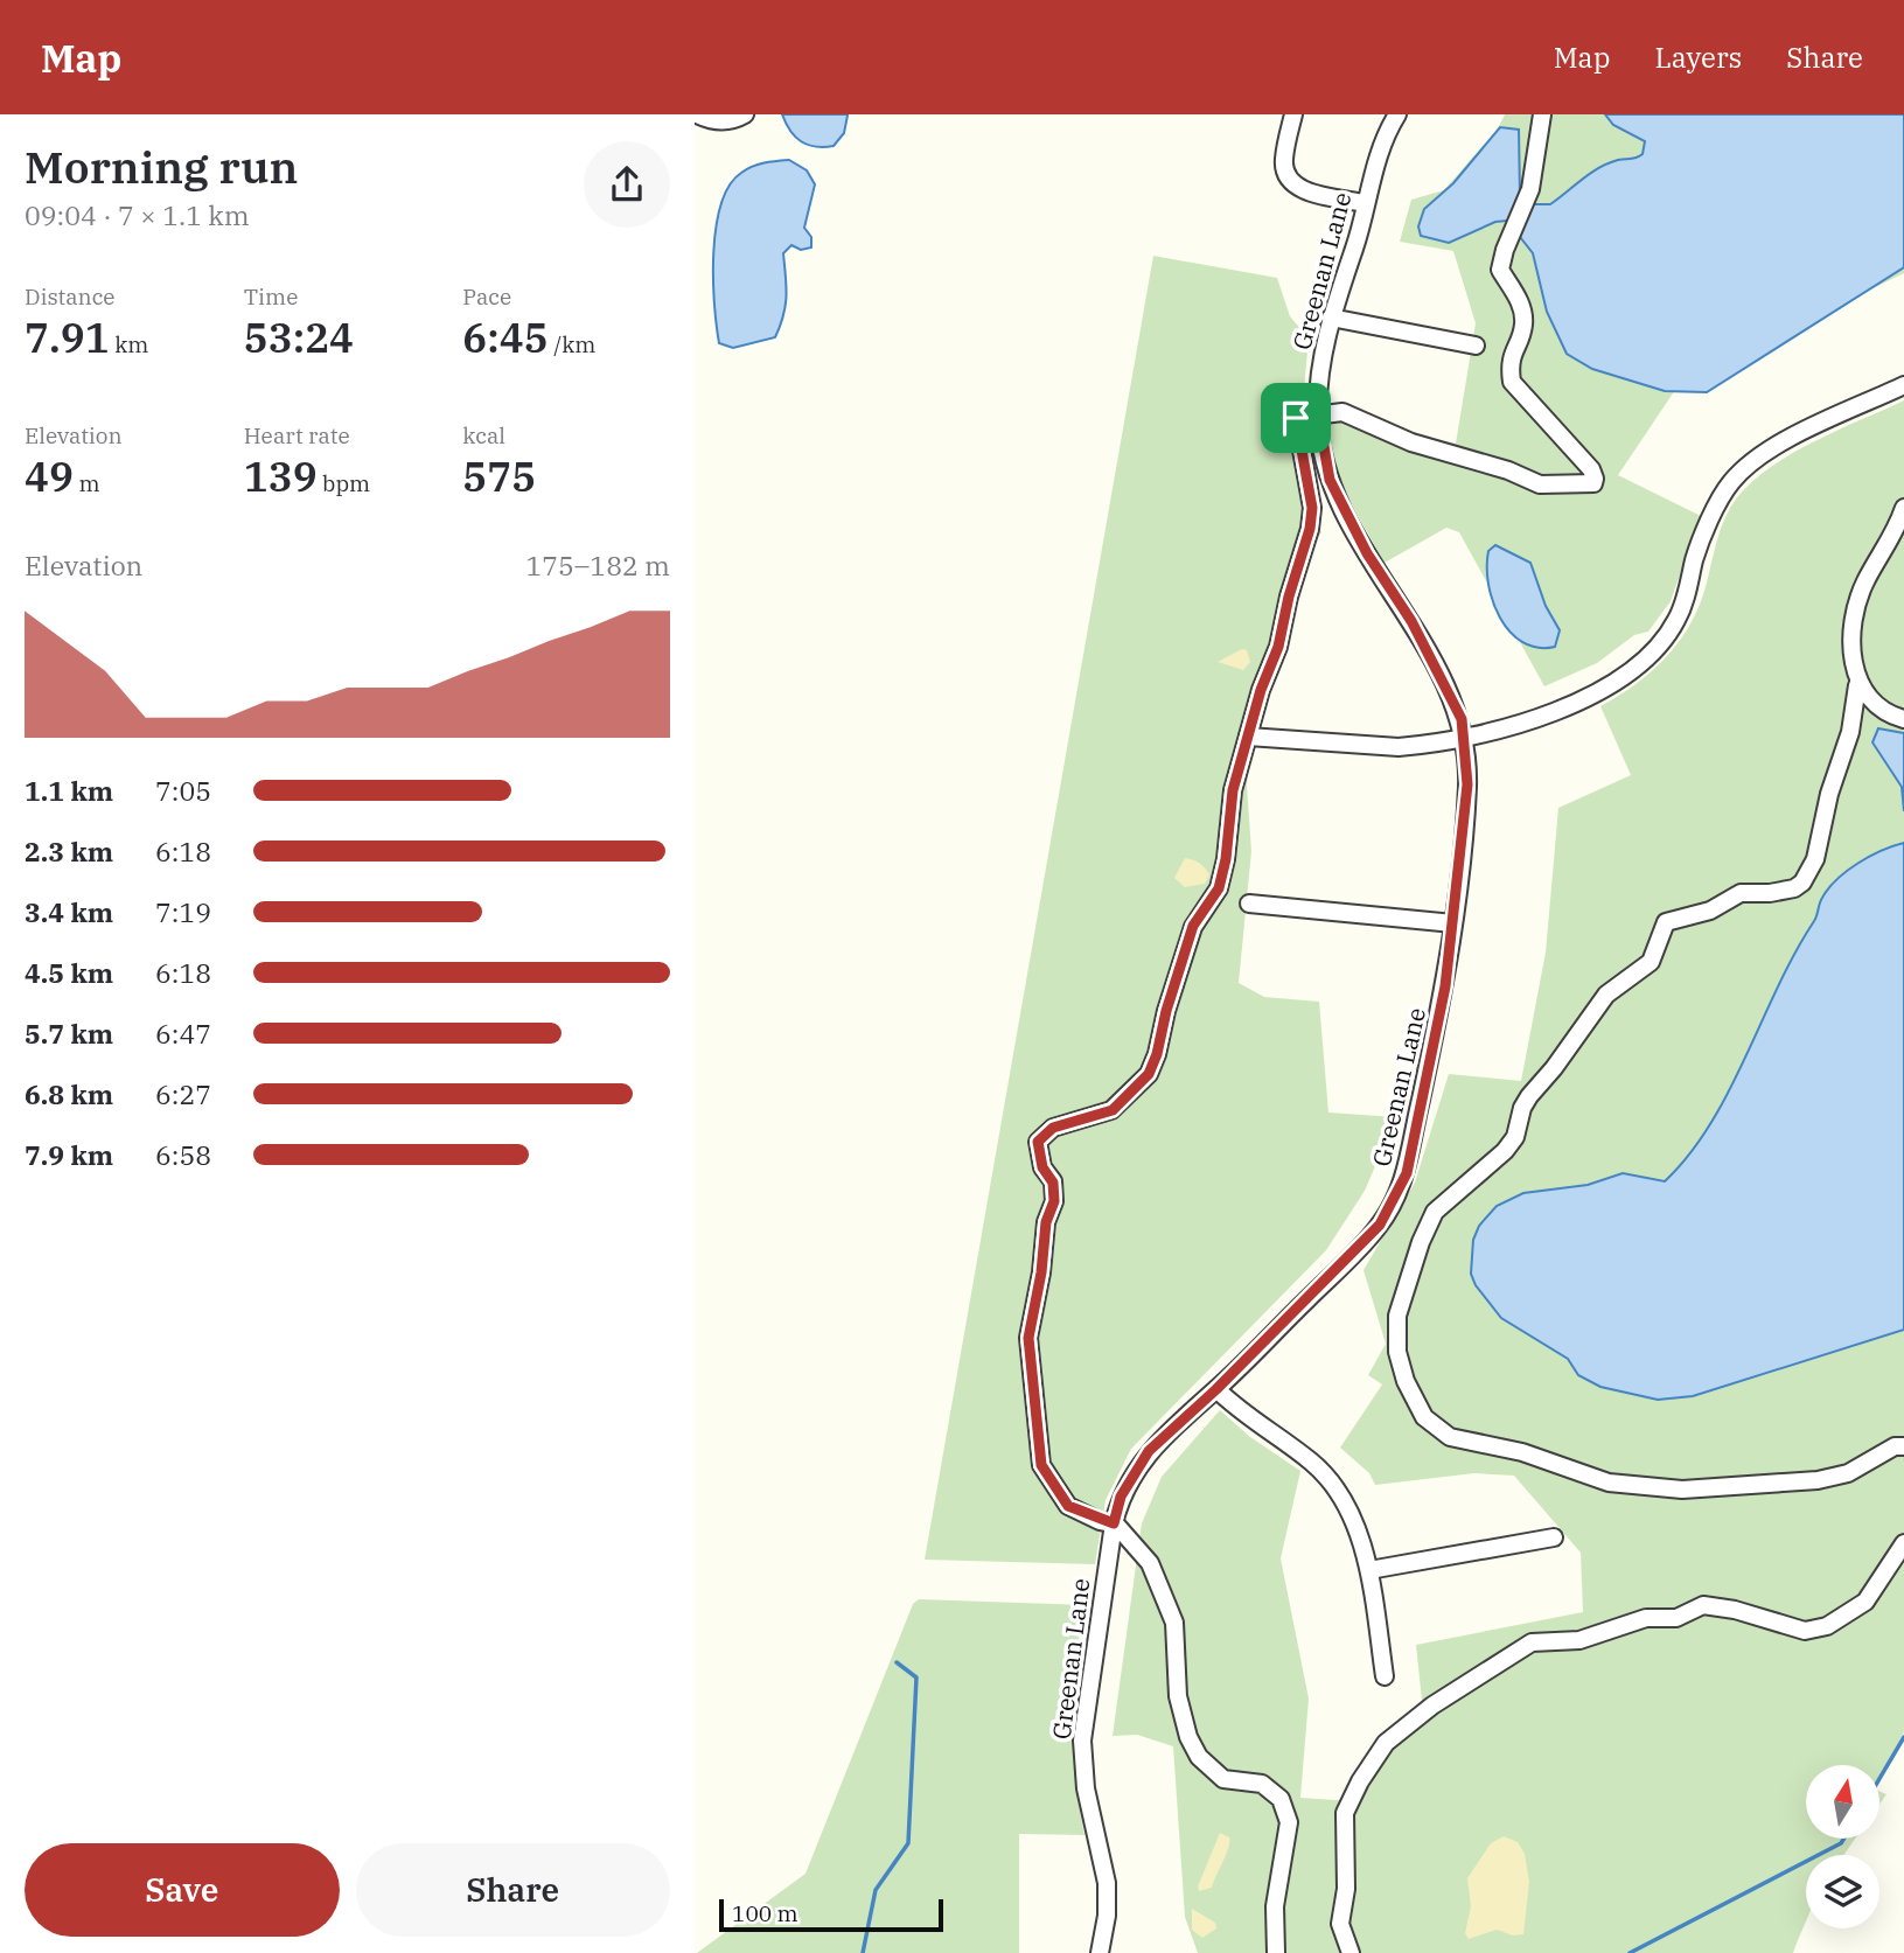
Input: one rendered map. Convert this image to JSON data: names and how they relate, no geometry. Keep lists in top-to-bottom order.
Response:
{
  "streets": {
    "street": ["Greenan Lane"]
  },
  "scale_bar": "100 m",
  "north": "top",
  "page": {
    "header": "Map",
    "nav": ["Map", "Layers", "Share"],
    "heading": ["Morning run", "09:04 · 7 × 1.1 km"],
    "stats": [
      ["Distance", "7.91 km"],
      ["Time", "53:24"],
      ["Pace", "6:45 /km"],
      ["Elevation", "49 m"],
      ["Heart rate", "139 bpm"],
      ["kcal", "575"]
    ],
    "chart": ["Elevation", "175–182 m"],
    "list": [
      {
        "name": "1.1 km",
        "note": "7:05"
      },
      {
        "name": "2.3 km",
        "note": "6:18"
      },
      {
        "name": "3.4 km",
        "note": "7:19"
      },
      {
        "name": "4.5 km",
        "note": "6:18"
      },
      {
        "name": "5.7 km",
        "note": "6:47"
      },
      {
        "name": "6.8 km",
        "note": "6:27"
      },
      {
        "name": "7.9 km",
        "note": "6:58"
      }
    ],
    "buttons": ["Save", "Share"],
    "scale": "100 m"
  }
}
